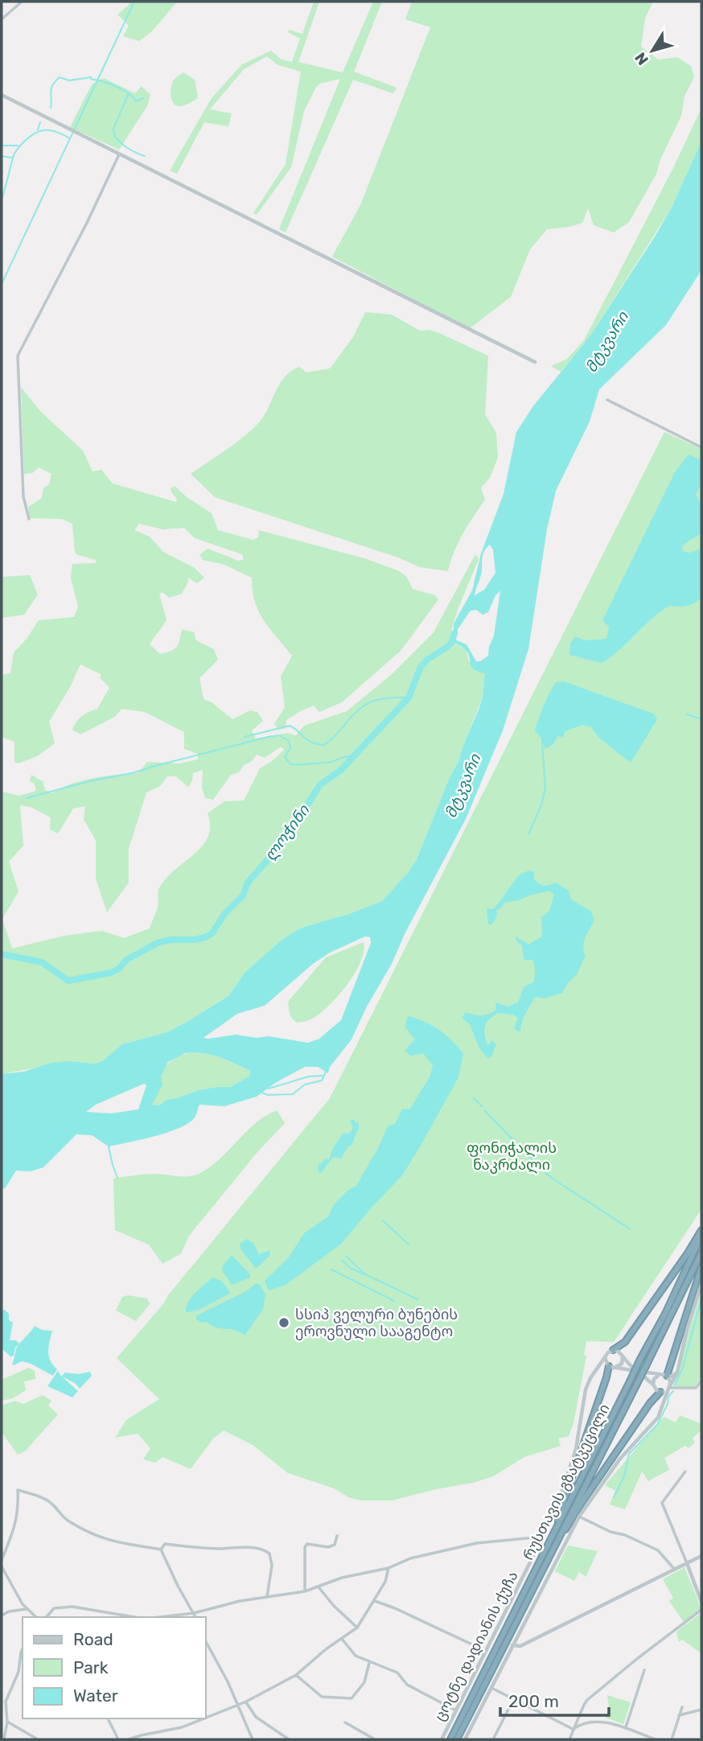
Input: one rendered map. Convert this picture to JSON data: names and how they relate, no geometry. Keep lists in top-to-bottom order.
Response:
{
  "streets": {
    "highway": ["რუსთავის გზატკეცილი"],
    "street": ["ცოტნე დადიანის ქუჩა"]
  },
  "water": ["მტკვარი", "ლოჭინი"],
  "parks": ["ფონიჭალის ნაკრძალი"],
  "places": ["სსიპ ველური ბუნების ეროვნული სააგენტო"],
  "legend": ["Road", "Park", "Water"],
  "scale_bar": "200 m",
  "north": "bottom left"
}
